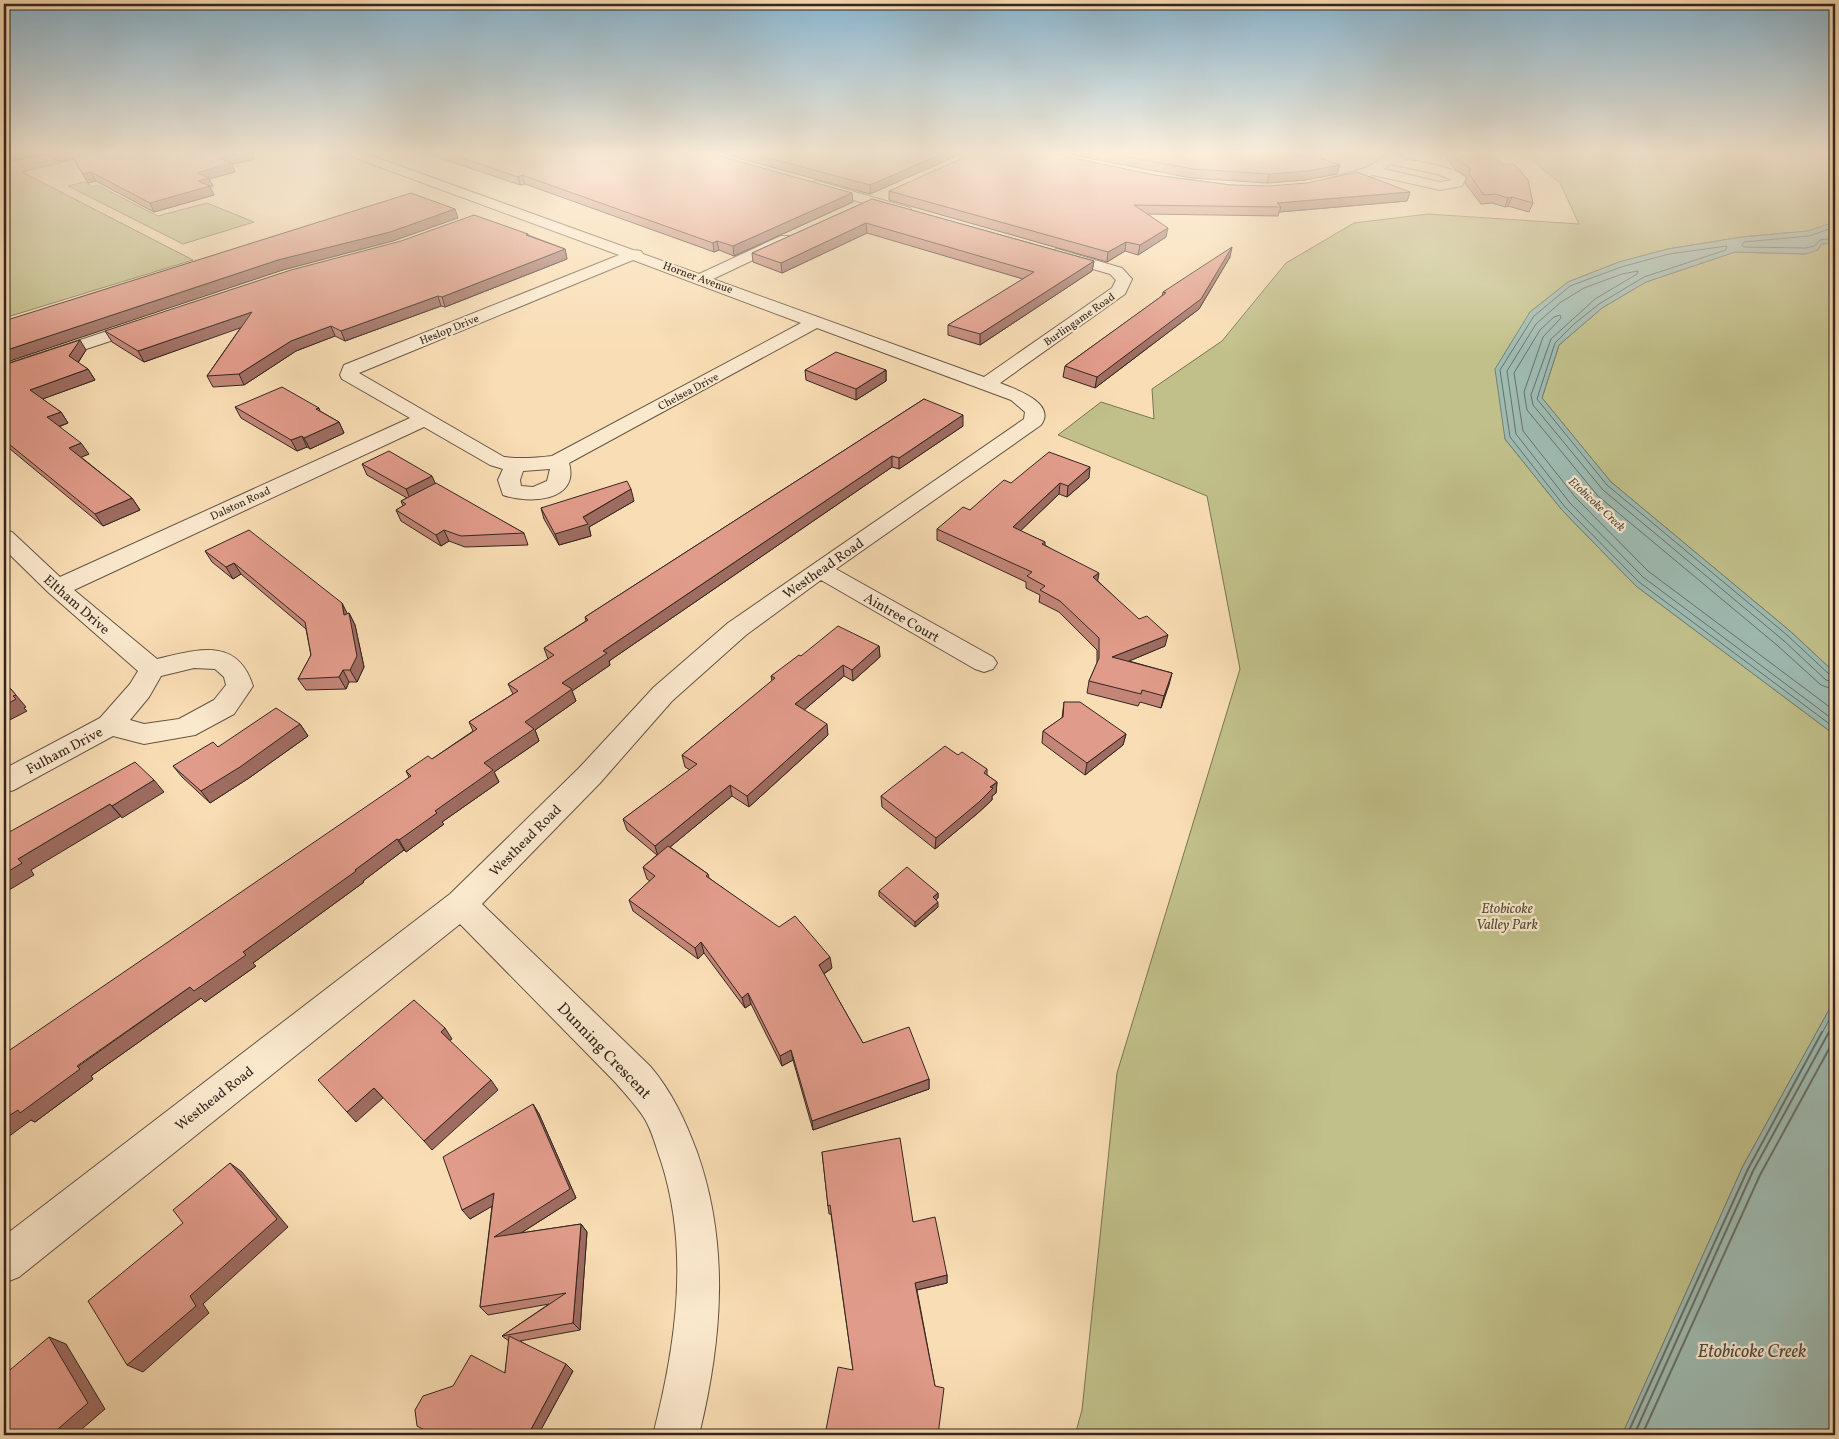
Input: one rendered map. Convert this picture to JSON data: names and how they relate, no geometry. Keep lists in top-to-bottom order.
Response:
{
  "streets": {
    "street": [
      "Horner Avenue",
      "Burlingame Road",
      "Heslop Drive",
      "Chelsea Drive",
      "Dalston Road",
      "Westhead Road",
      "Eltham Drive",
      "Aintree Court",
      "Fulham Drive",
      "Dunning Crescent"
    ]
  },
  "crossings": [
    ["Horner Avenue", "Burlingame Road"],
    ["Horner Avenue", "Heslop Drive"],
    ["Horner Avenue", "Chelsea Drive"],
    ["Horner Avenue", "Westhead Road"],
    ["Heslop Drive", "Chelsea Drive"],
    ["Heslop Drive", "Dalston Road"],
    ["Chelsea Drive", "Dalston Road"],
    ["Dalston Road", "Eltham Drive"],
    ["Westhead Road", "Aintree Court"],
    ["Westhead Road", "Dunning Crescent"],
    ["Eltham Drive", "Fulham Drive"]
  ],
  "water": ["Etobicoke Creek"],
  "parks": ["Etobicoke Valley Park"]
}
